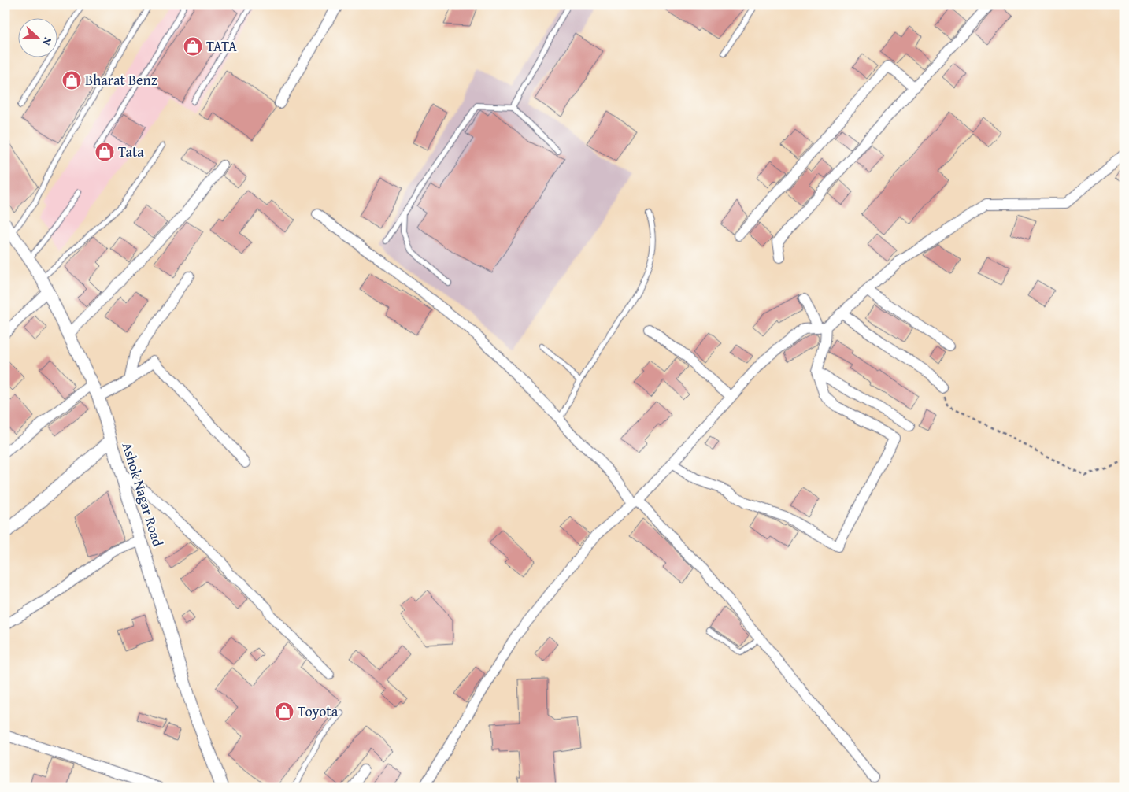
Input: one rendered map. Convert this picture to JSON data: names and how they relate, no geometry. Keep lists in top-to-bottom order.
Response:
{
  "streets": {
    "street": ["Ashok Nagar Road"]
  },
  "places": {
    "shop": [
      "TATA",
      "Bharat Benz",
      "Tata",
      "Toyota"
    ]
  },
  "north": "right"
}
